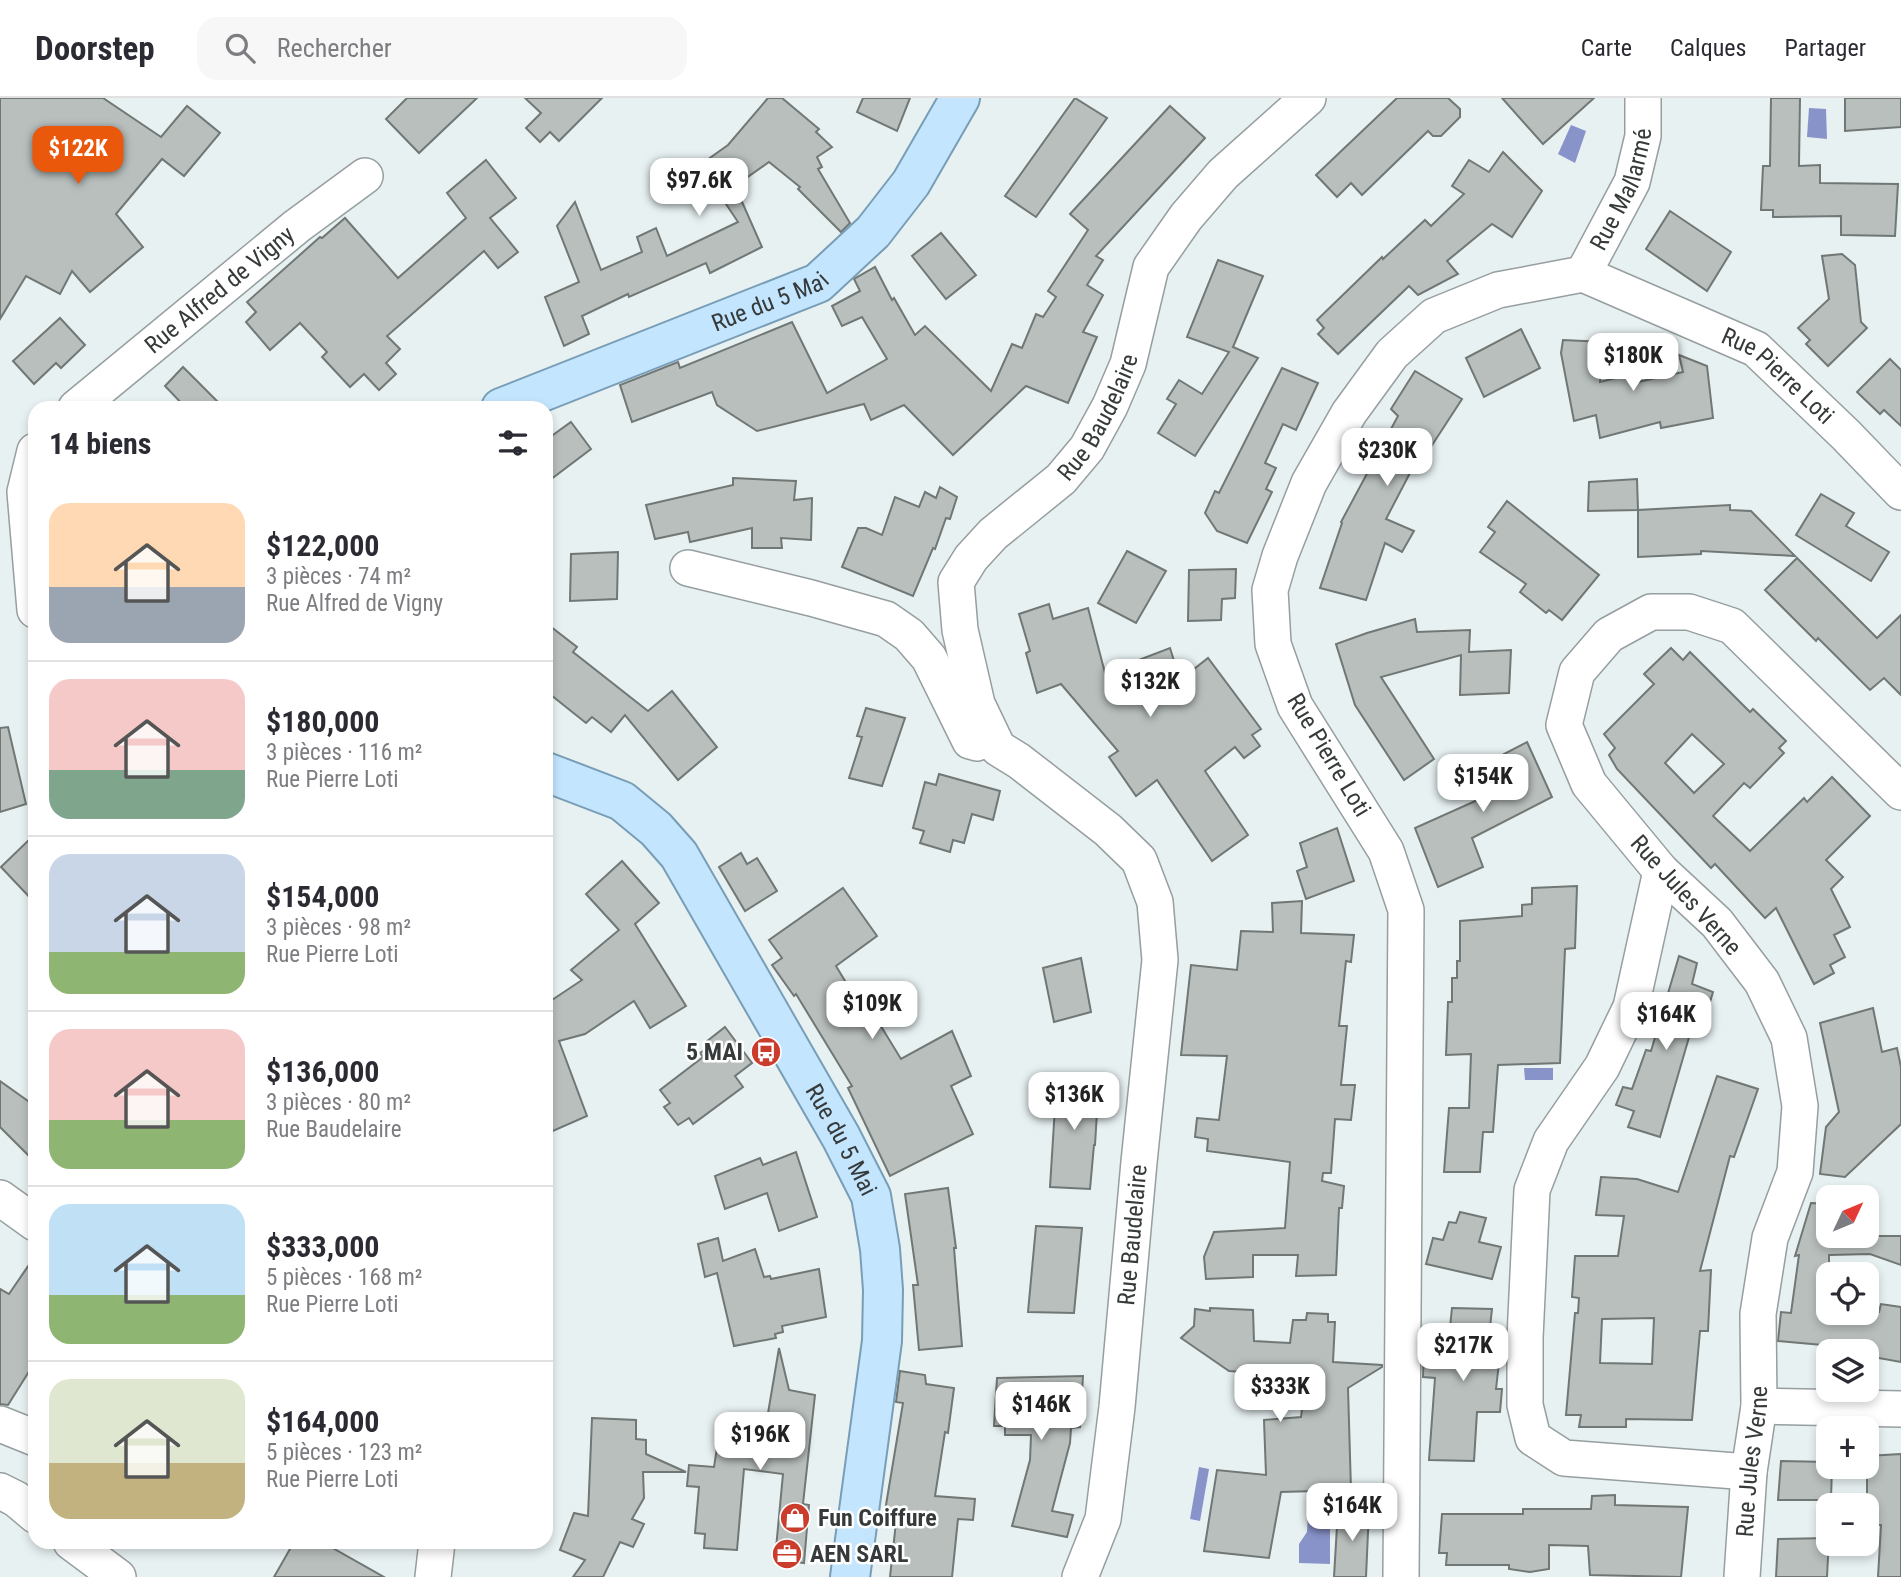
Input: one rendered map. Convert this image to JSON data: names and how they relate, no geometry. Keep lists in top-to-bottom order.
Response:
{
  "streets": {
    "main road": ["Rue du 5 Mai"],
    "street": [
      "Rue Mallarmé",
      "Rue Alfred de Vigny",
      "Rue Pierre Loti",
      "Rue Baudelaire",
      "Rue Jules Verne"
    ]
  },
  "crossings": [
    ["Rue Mallarmé", "Rue Pierre Loti"]
  ],
  "places": {
    "bus stop": ["5 MAI"],
    "shop": ["Fun Coiffure"],
    "office": ["AEN SARL"]
  },
  "north": "top right",
  "page": {
    "header": "Doorstep",
    "search": "Rechercher",
    "nav": ["Carte", "Calques", "Partager"],
    "price": [
      "$122K",
      "$97.6K",
      "$180K",
      "$230K",
      "$132K",
      "$154K",
      "$109K",
      "$164K",
      "$136K",
      "$217K",
      "$333K",
      "$146K",
      "$196K",
      "$164K"
    ],
    "heading": "14 biens",
    "list": [
      {
        "name": "$122,000",
        "note": "3 pièces · 74 m² · Rue Alfred de Vigny"
      },
      {
        "name": "$180,000",
        "note": "3 pièces · 116 m² · Rue Pierre Loti"
      },
      {
        "name": "$154,000",
        "note": "3 pièces · 98 m² · Rue Pierre Loti"
      },
      {
        "name": "$136,000",
        "note": "3 pièces · 80 m² · Rue Baudelaire"
      },
      {
        "name": "$333,000",
        "note": "5 pièces · 168 m² · Rue Pierre Loti"
      },
      {
        "name": "$164,000",
        "note": "5 pièces · 123 m² · Rue Pierre Loti"
      }
    ],
    "map_buttons": ["+", "−"]
  }
}
